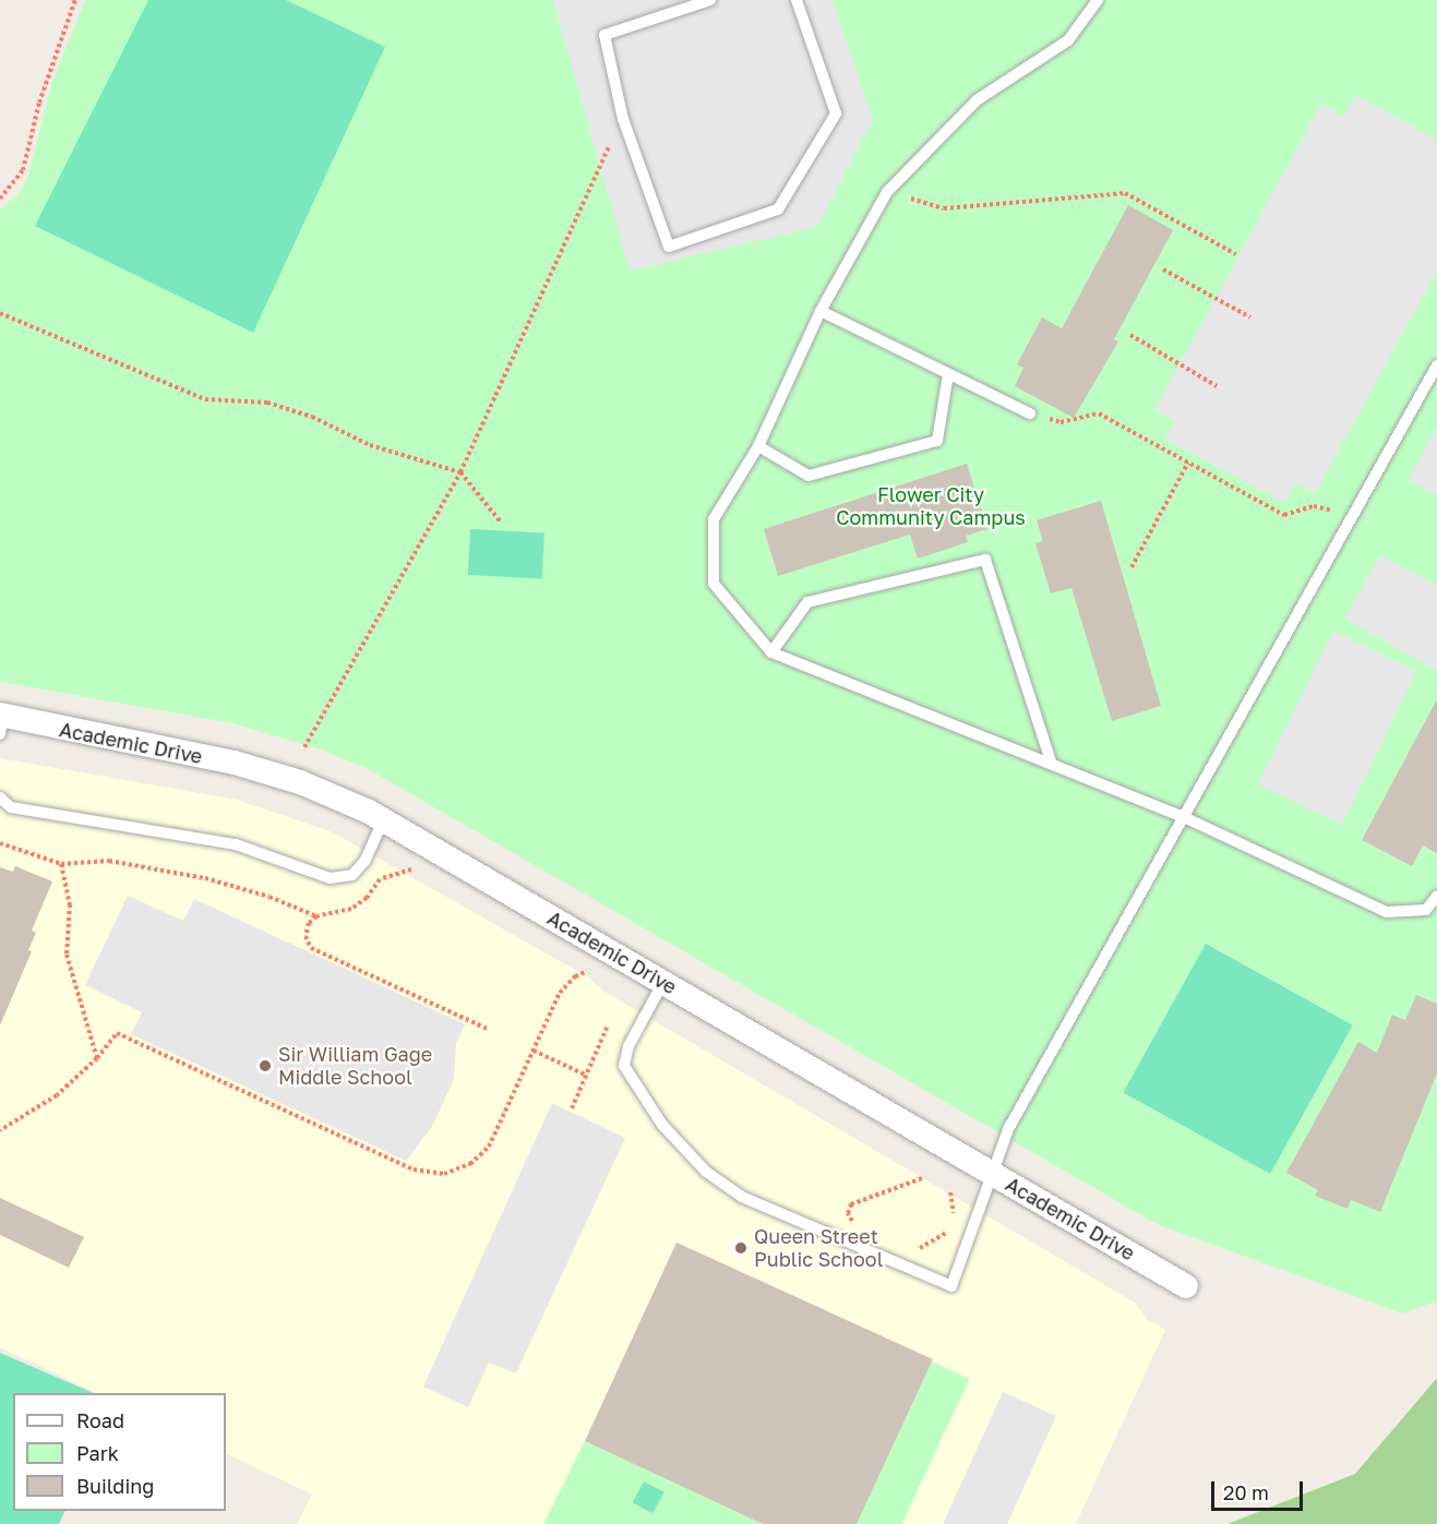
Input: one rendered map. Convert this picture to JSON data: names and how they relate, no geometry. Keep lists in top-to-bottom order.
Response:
{
  "streets": {
    "street": ["Academic Drive"]
  },
  "parks": ["Flower City Community Campus"],
  "places": ["Sir William Gage Middle School", "Queen Street Public School"],
  "legend": ["Road", "Park", "Building"],
  "scale_bar": "20 m"
}
